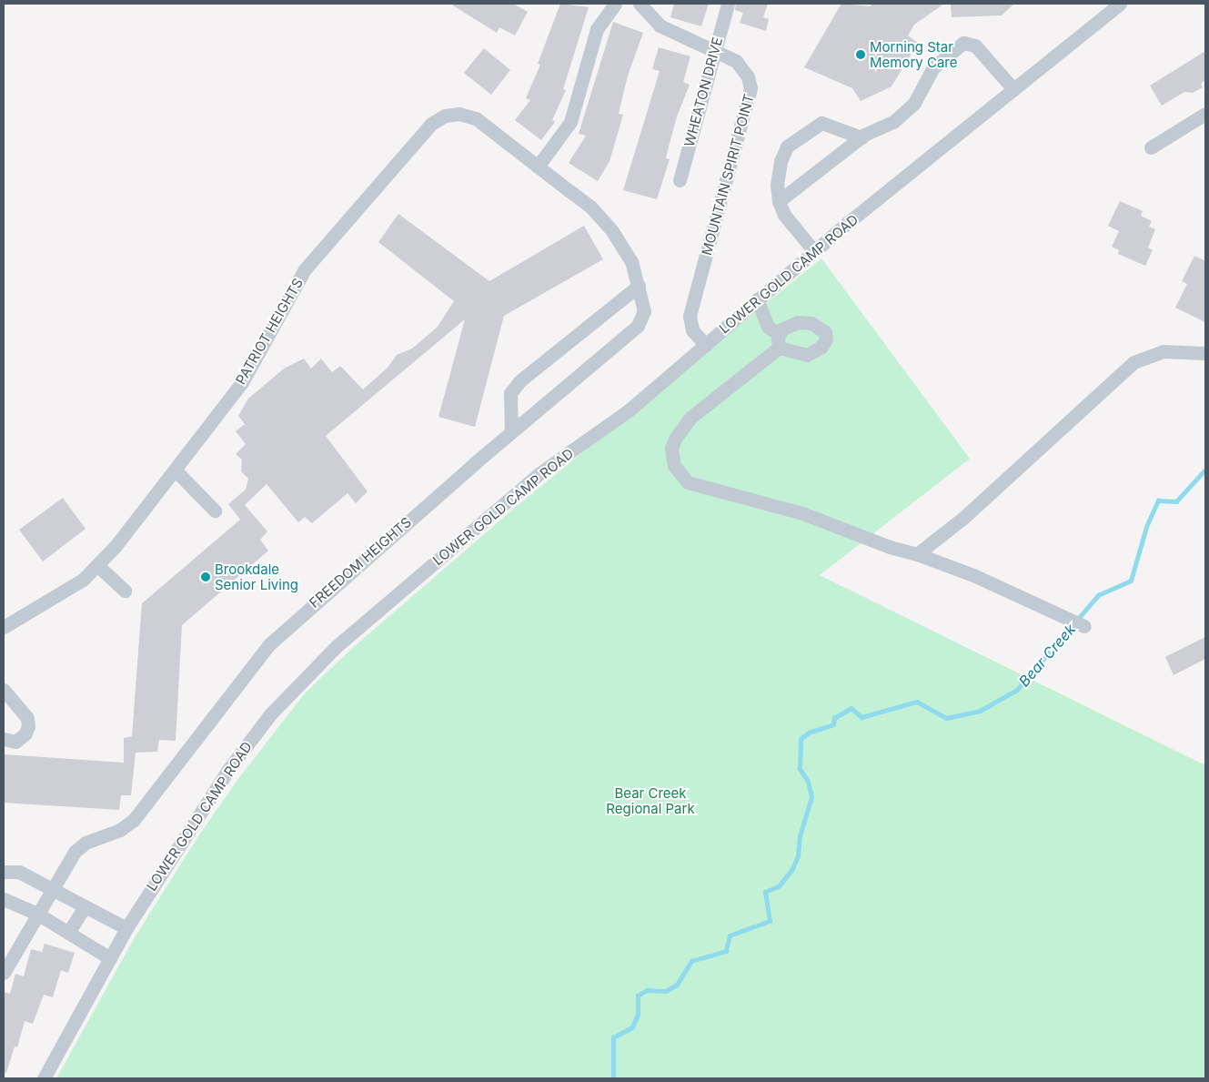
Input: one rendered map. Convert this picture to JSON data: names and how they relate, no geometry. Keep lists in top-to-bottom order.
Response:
{
  "streets": {
    "street": [
      "WHEATON DRIVE",
      "MOUNTAIN SPIRIT POINT",
      "LOWER GOLD CAMP ROAD",
      "PATRIOT HEIGHTS",
      "FREEDOM HEIGHTS"
    ]
  },
  "crossings": [
    ["WHEATON DRIVE", "MOUNTAIN SPIRIT POINT"],
    ["MOUNTAIN SPIRIT POINT", "LOWER GOLD CAMP ROAD"],
    ["PATRIOT HEIGHTS", "FREEDOM HEIGHTS"]
  ],
  "water": ["Bear Creek"],
  "parks": ["Bear Creek Regional Park"],
  "places": ["Morning Star Memory Care", "Brookdale Senior Living"]
}
